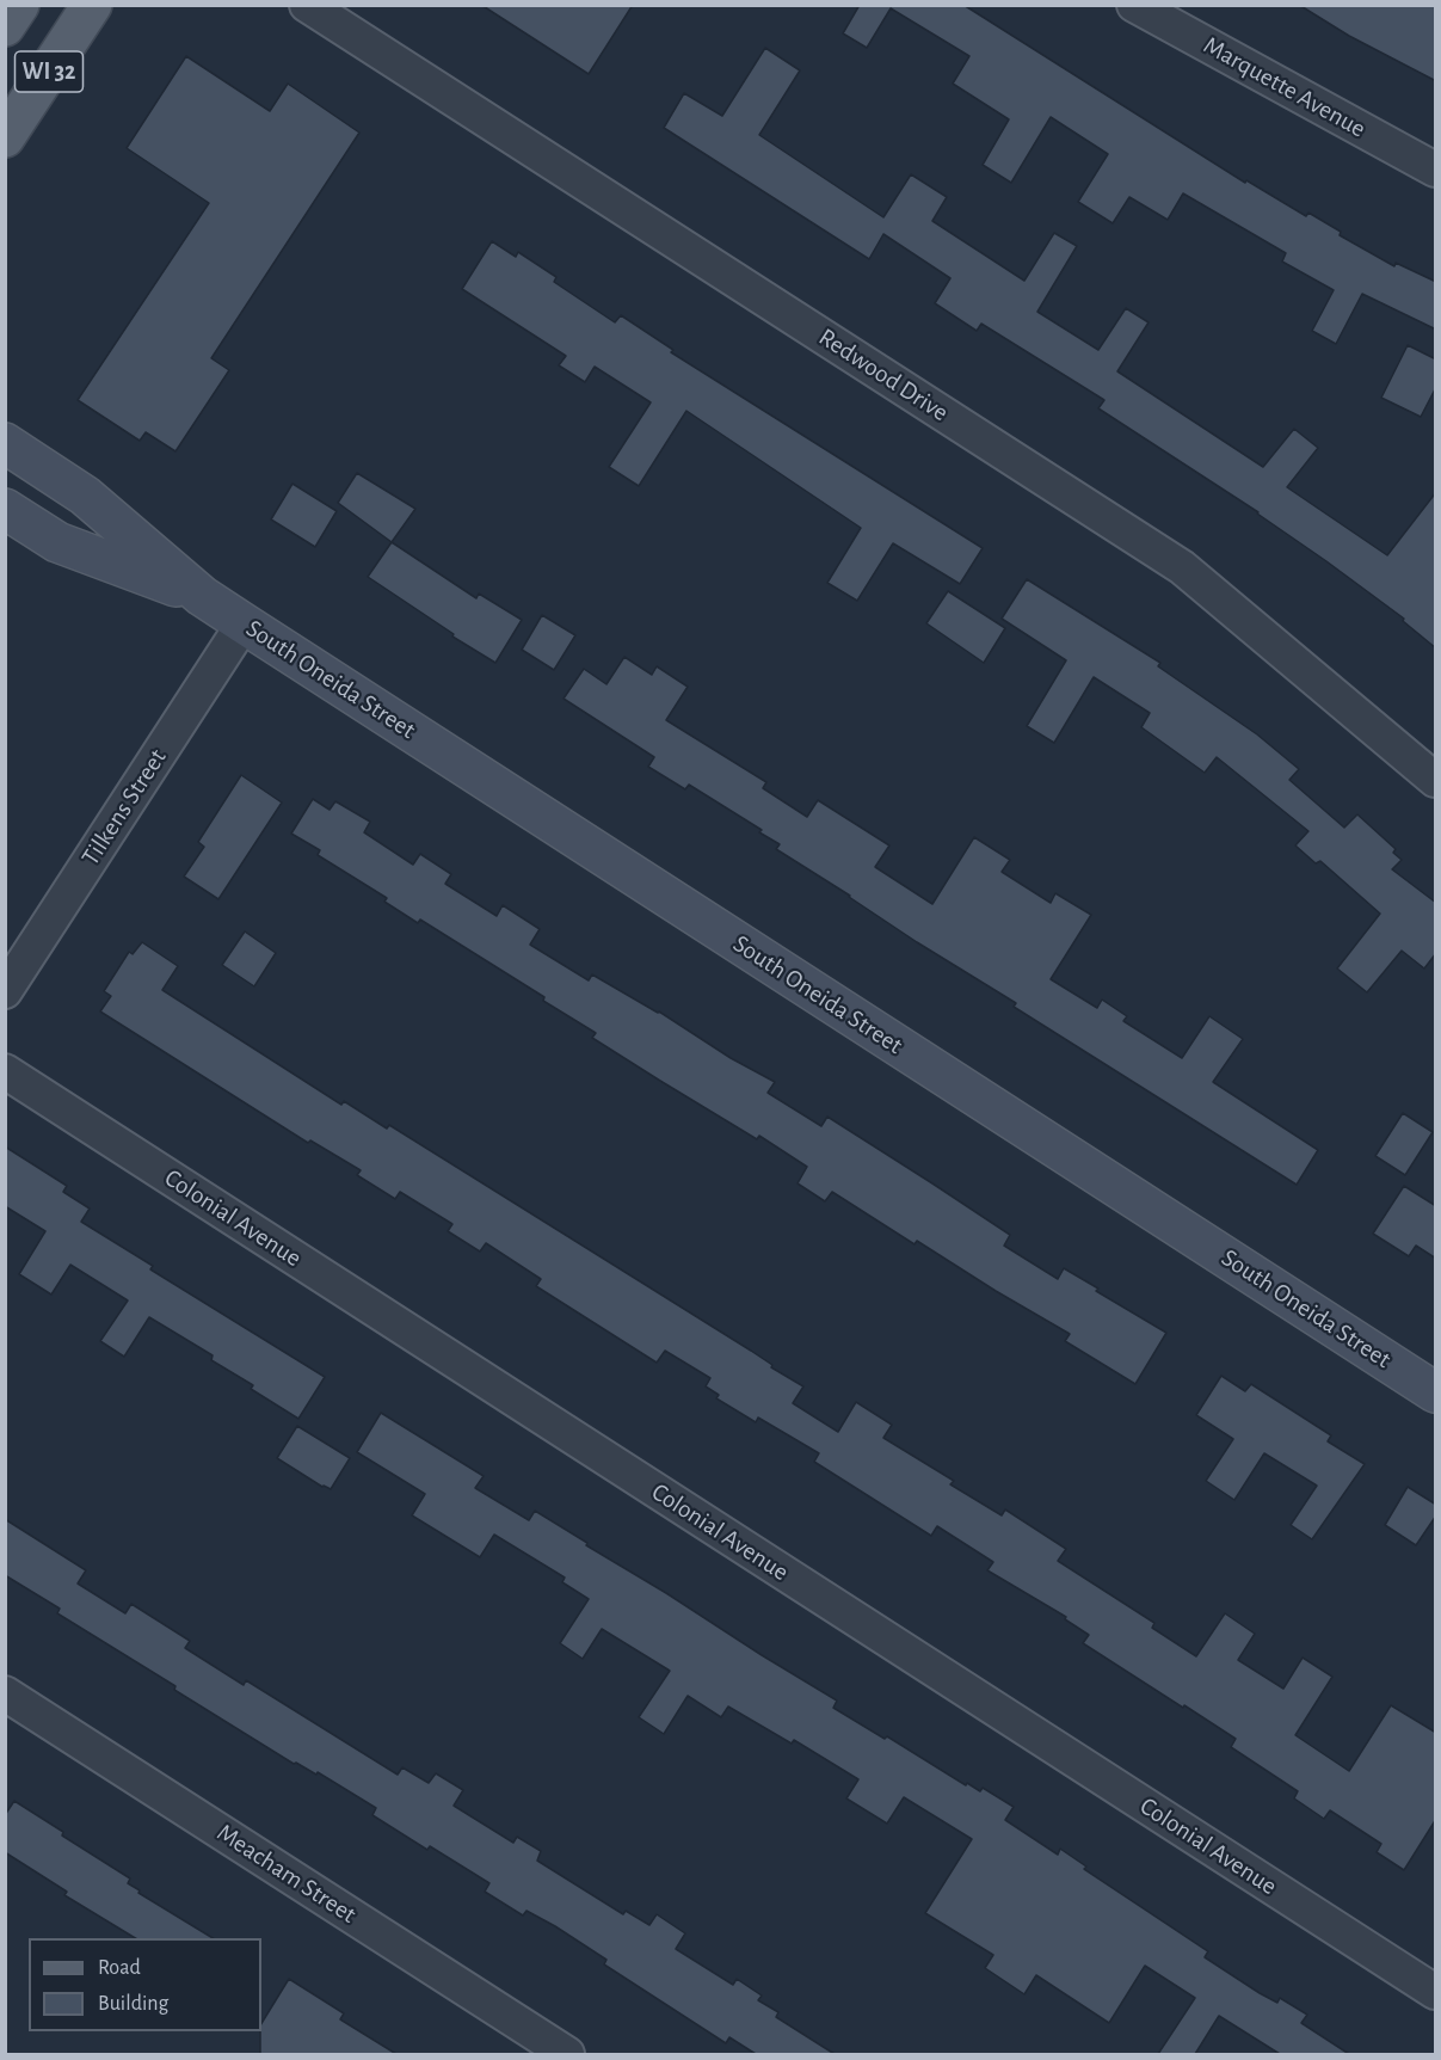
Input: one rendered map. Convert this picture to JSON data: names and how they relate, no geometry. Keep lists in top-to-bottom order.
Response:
{
  "streets": {
    "main road": ["WI 32"],
    "street": [
      "Marquette Avenue",
      "Redwood Drive",
      "South Oneida Street",
      "Tilkens Street",
      "Colonial Avenue",
      "Meacham Street"
    ]
  },
  "crossings": [
    ["South Oneida Street", "Tilkens Street"]
  ],
  "legend": ["Road", "Building"]
}
